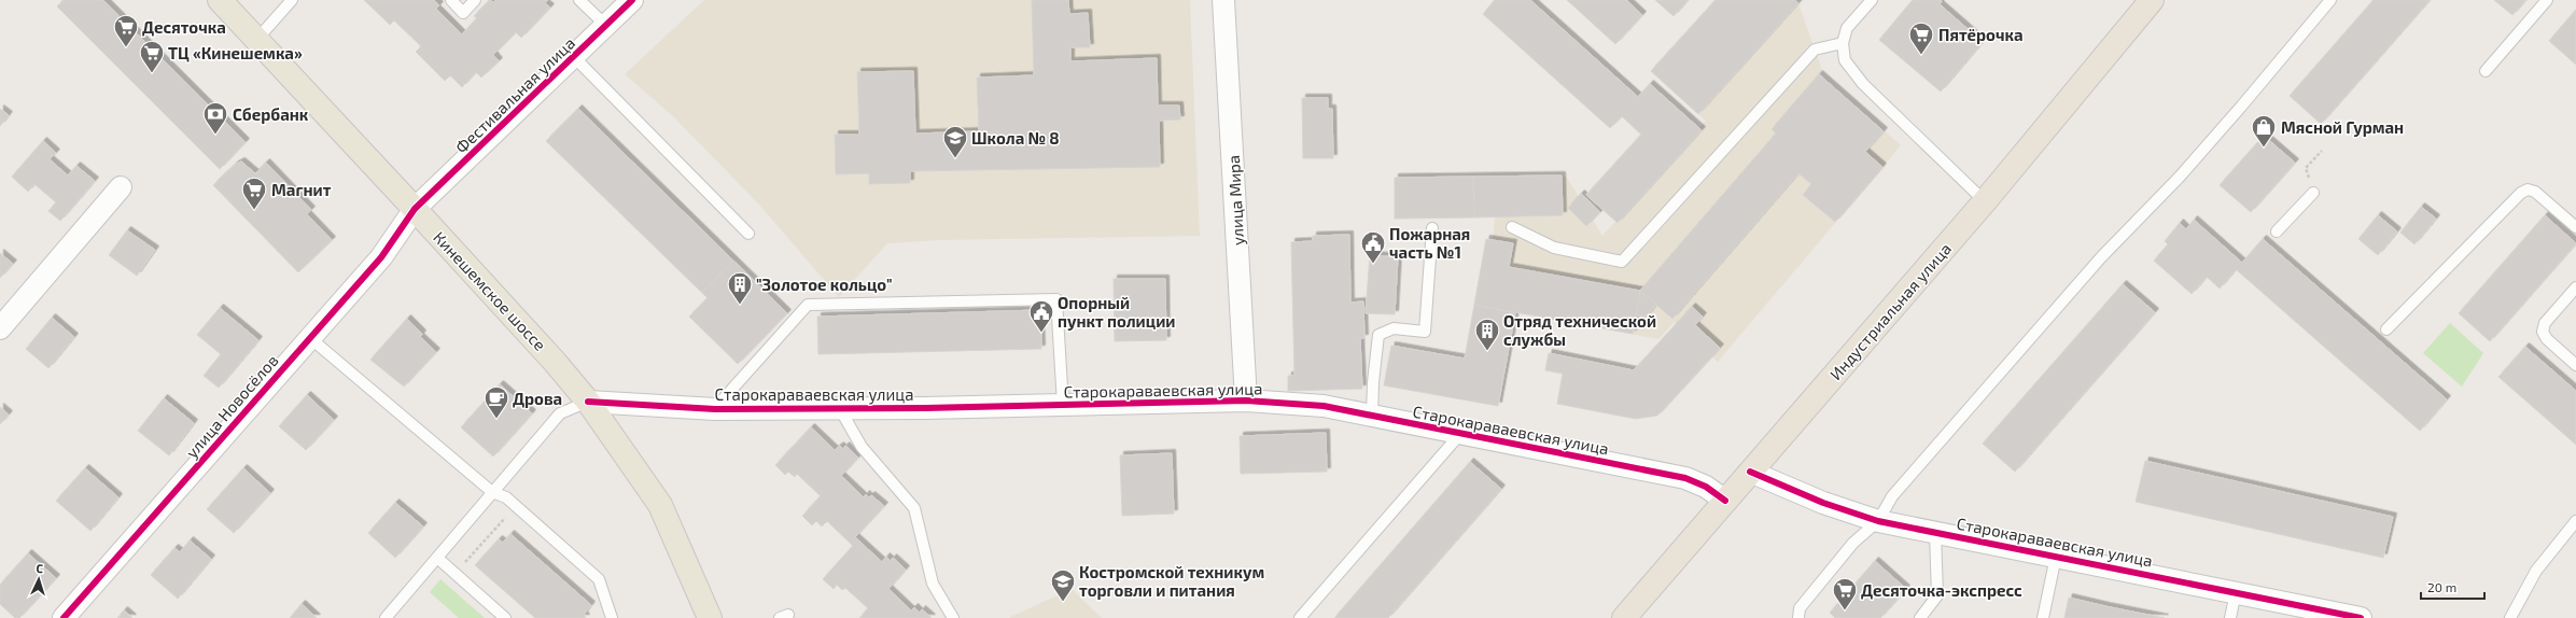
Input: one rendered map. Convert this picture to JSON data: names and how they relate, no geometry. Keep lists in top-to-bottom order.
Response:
{
  "streets": {
    "highway": ["Индустриальная улица"],
    "main road": ["Кинешемское шоссе"],
    "street": [
      "Фестивальная улица",
      "улица Мира",
      "Старокараваевская улица",
      "улица Новосёлов"
    ]
  },
  "crossings": [
    ["Фестивальная улица", "Кинешемское шоссе"],
    ["Фестивальная улица", "улица Новосёлов"],
    ["улица Мира", "Старокараваевская улица"],
    ["Кинешемское шоссе", "Старокараваевская улица"],
    ["Кинешемское шоссе", "улица Новосёлов"],
    ["Индустриальная улица", "Старокараваевская улица"]
  ],
  "places": {
    "supermarket": [
      "Десяточка",
      "Пятёрочка",
      "ТЦ «Кинешемка»",
      "Магнит",
      "Десяточка-экспресс"
    ],
    "bank": ["Сбербанк"],
    "shop": ["Мясной Гурман"],
    "school or university": ["Школа № 8", "Костромской техникум торговли и питания"],
    "public building": ["Пожарная часть №1", "Опорный пункт полиции"],
    "building": ["\"Золотое кольцо\"", "Отряд технической службы"],
    "cafe": ["Дрова"]
  },
  "scale_bar": "20 m",
  "north": "top"
}
